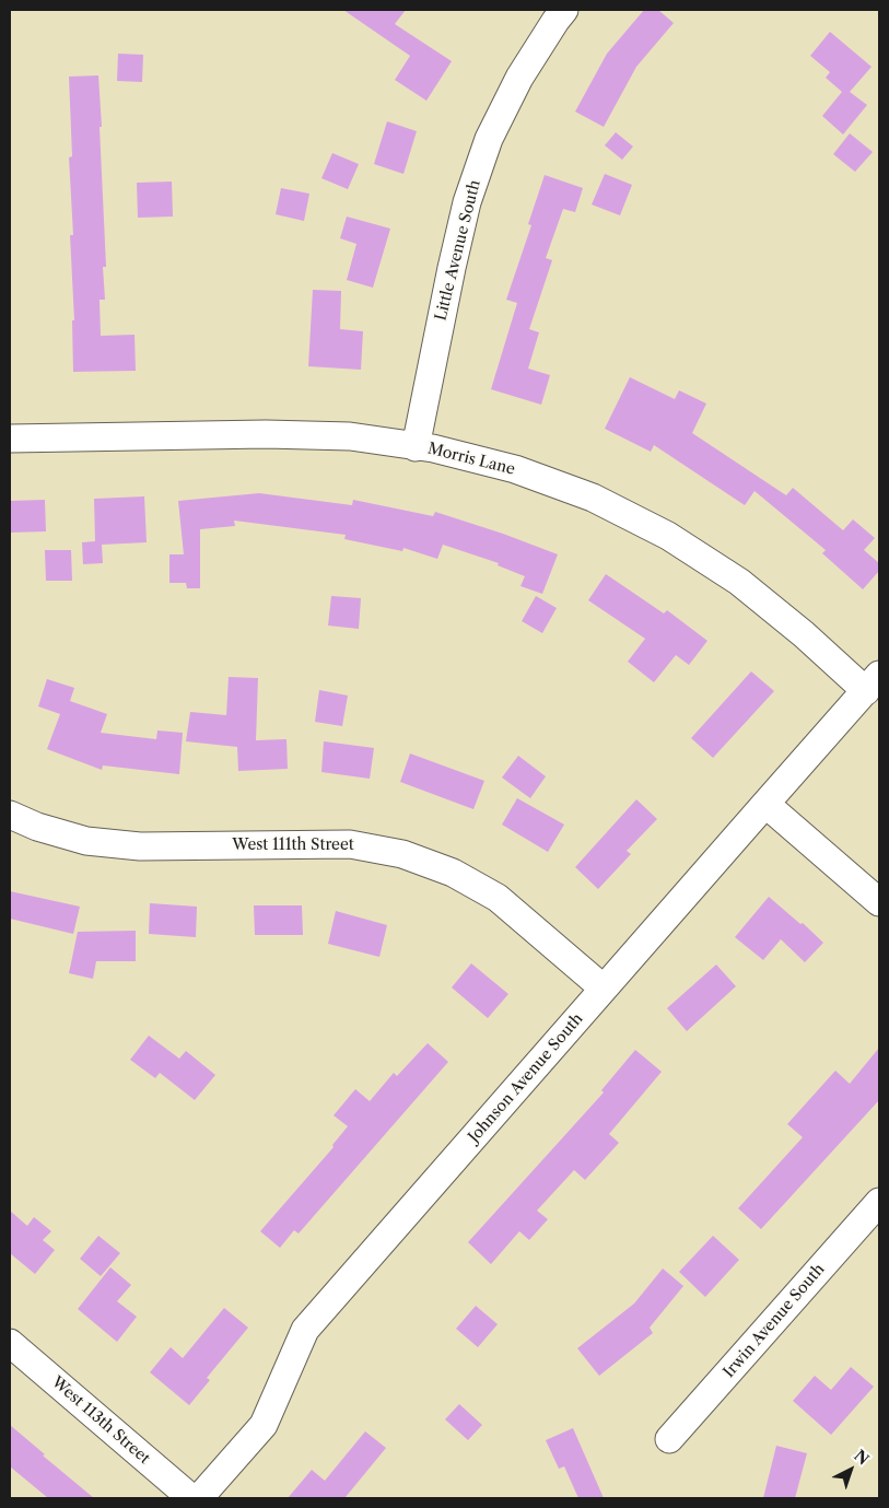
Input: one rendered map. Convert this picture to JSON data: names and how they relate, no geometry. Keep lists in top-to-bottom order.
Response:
{
  "streets": {
    "street": [
      "Little Avenue South",
      "Morris Lane",
      "West 111th Street",
      "Johnson Avenue South",
      "Irwin Avenue South",
      "West 113th Street"
    ]
  },
  "crossings": [
    ["Little Avenue South", "Morris Lane"],
    ["Morris Lane", "Johnson Avenue South"],
    ["West 111th Street", "Johnson Avenue South"]
  ],
  "north": "top right"
}
